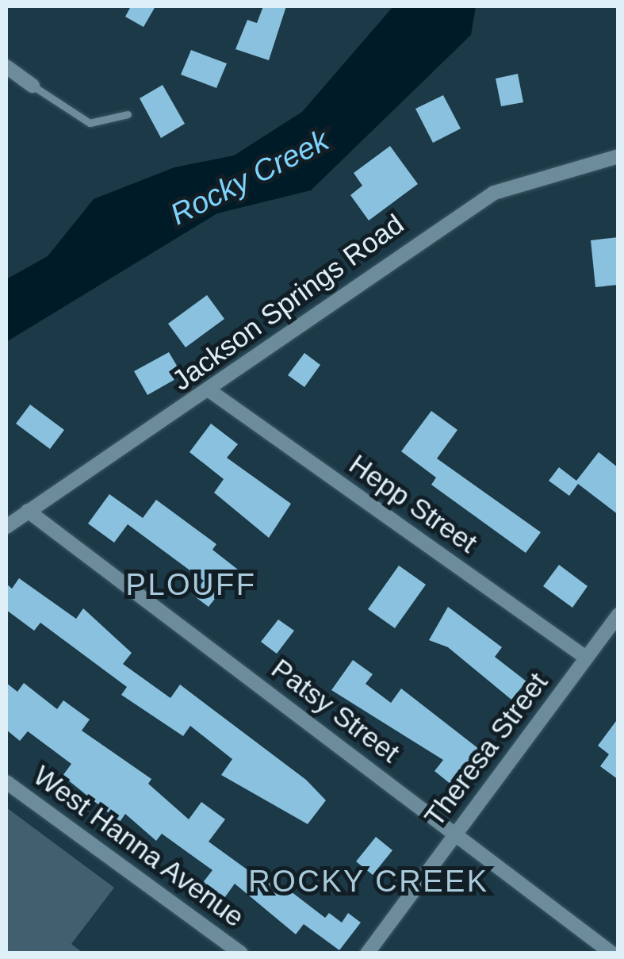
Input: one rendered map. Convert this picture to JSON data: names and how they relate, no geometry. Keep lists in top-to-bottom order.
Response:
{
  "streets": {
    "street": [
      "Jackson Springs Road",
      "Hepp Street",
      "Patsy Street",
      "Theresa Street",
      "West Hanna Avenue"
    ]
  },
  "crossings": [
    ["Jackson Springs Road", "Hepp Street"],
    ["Jackson Springs Road", "Patsy Street"],
    ["Hepp Street", "Theresa Street"],
    ["Patsy Street", "Theresa Street"]
  ],
  "districts": ["PLOUFF", "ROCKY CREEK"],
  "water": ["Rocky Creek"]
}
